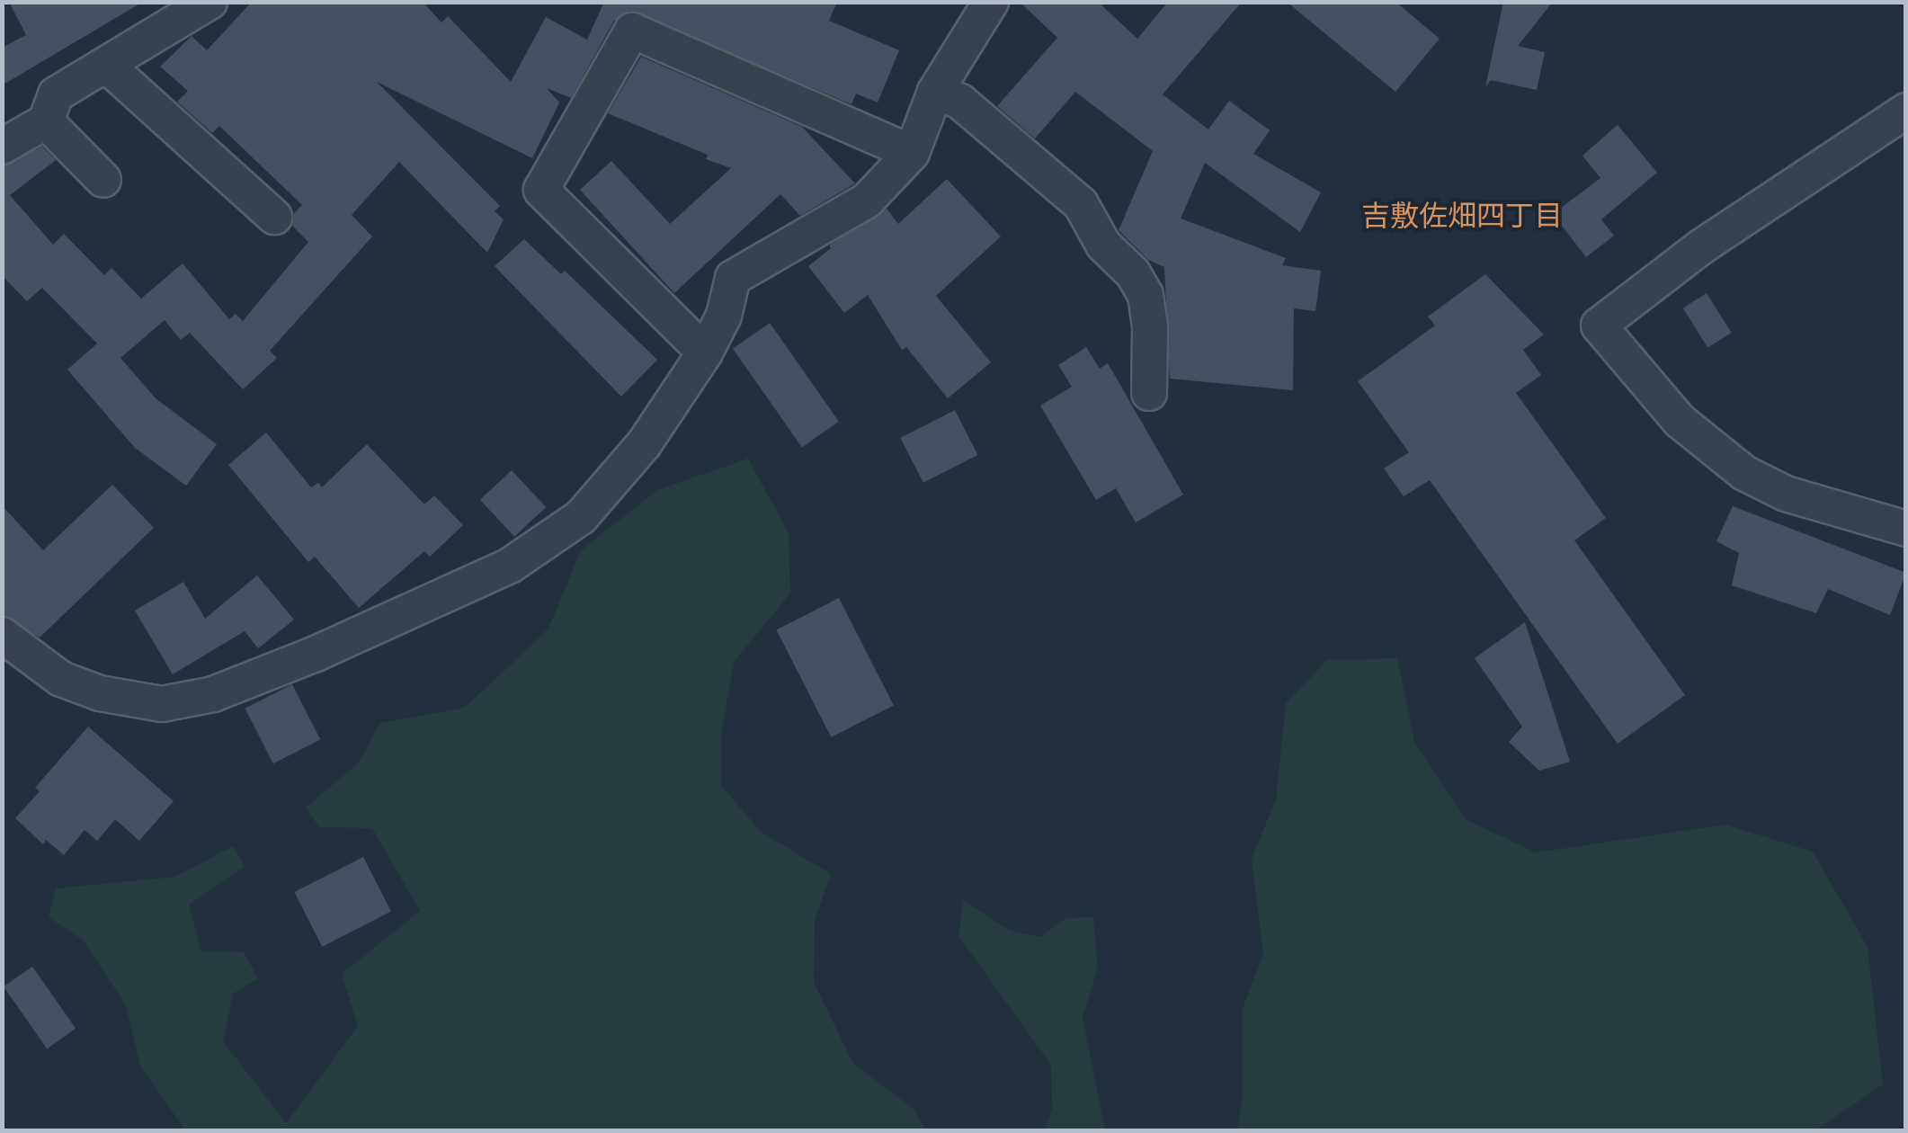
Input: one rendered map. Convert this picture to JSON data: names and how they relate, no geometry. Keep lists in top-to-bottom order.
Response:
{
  "districts": ["吉敷佐畑四丁目"]
}
